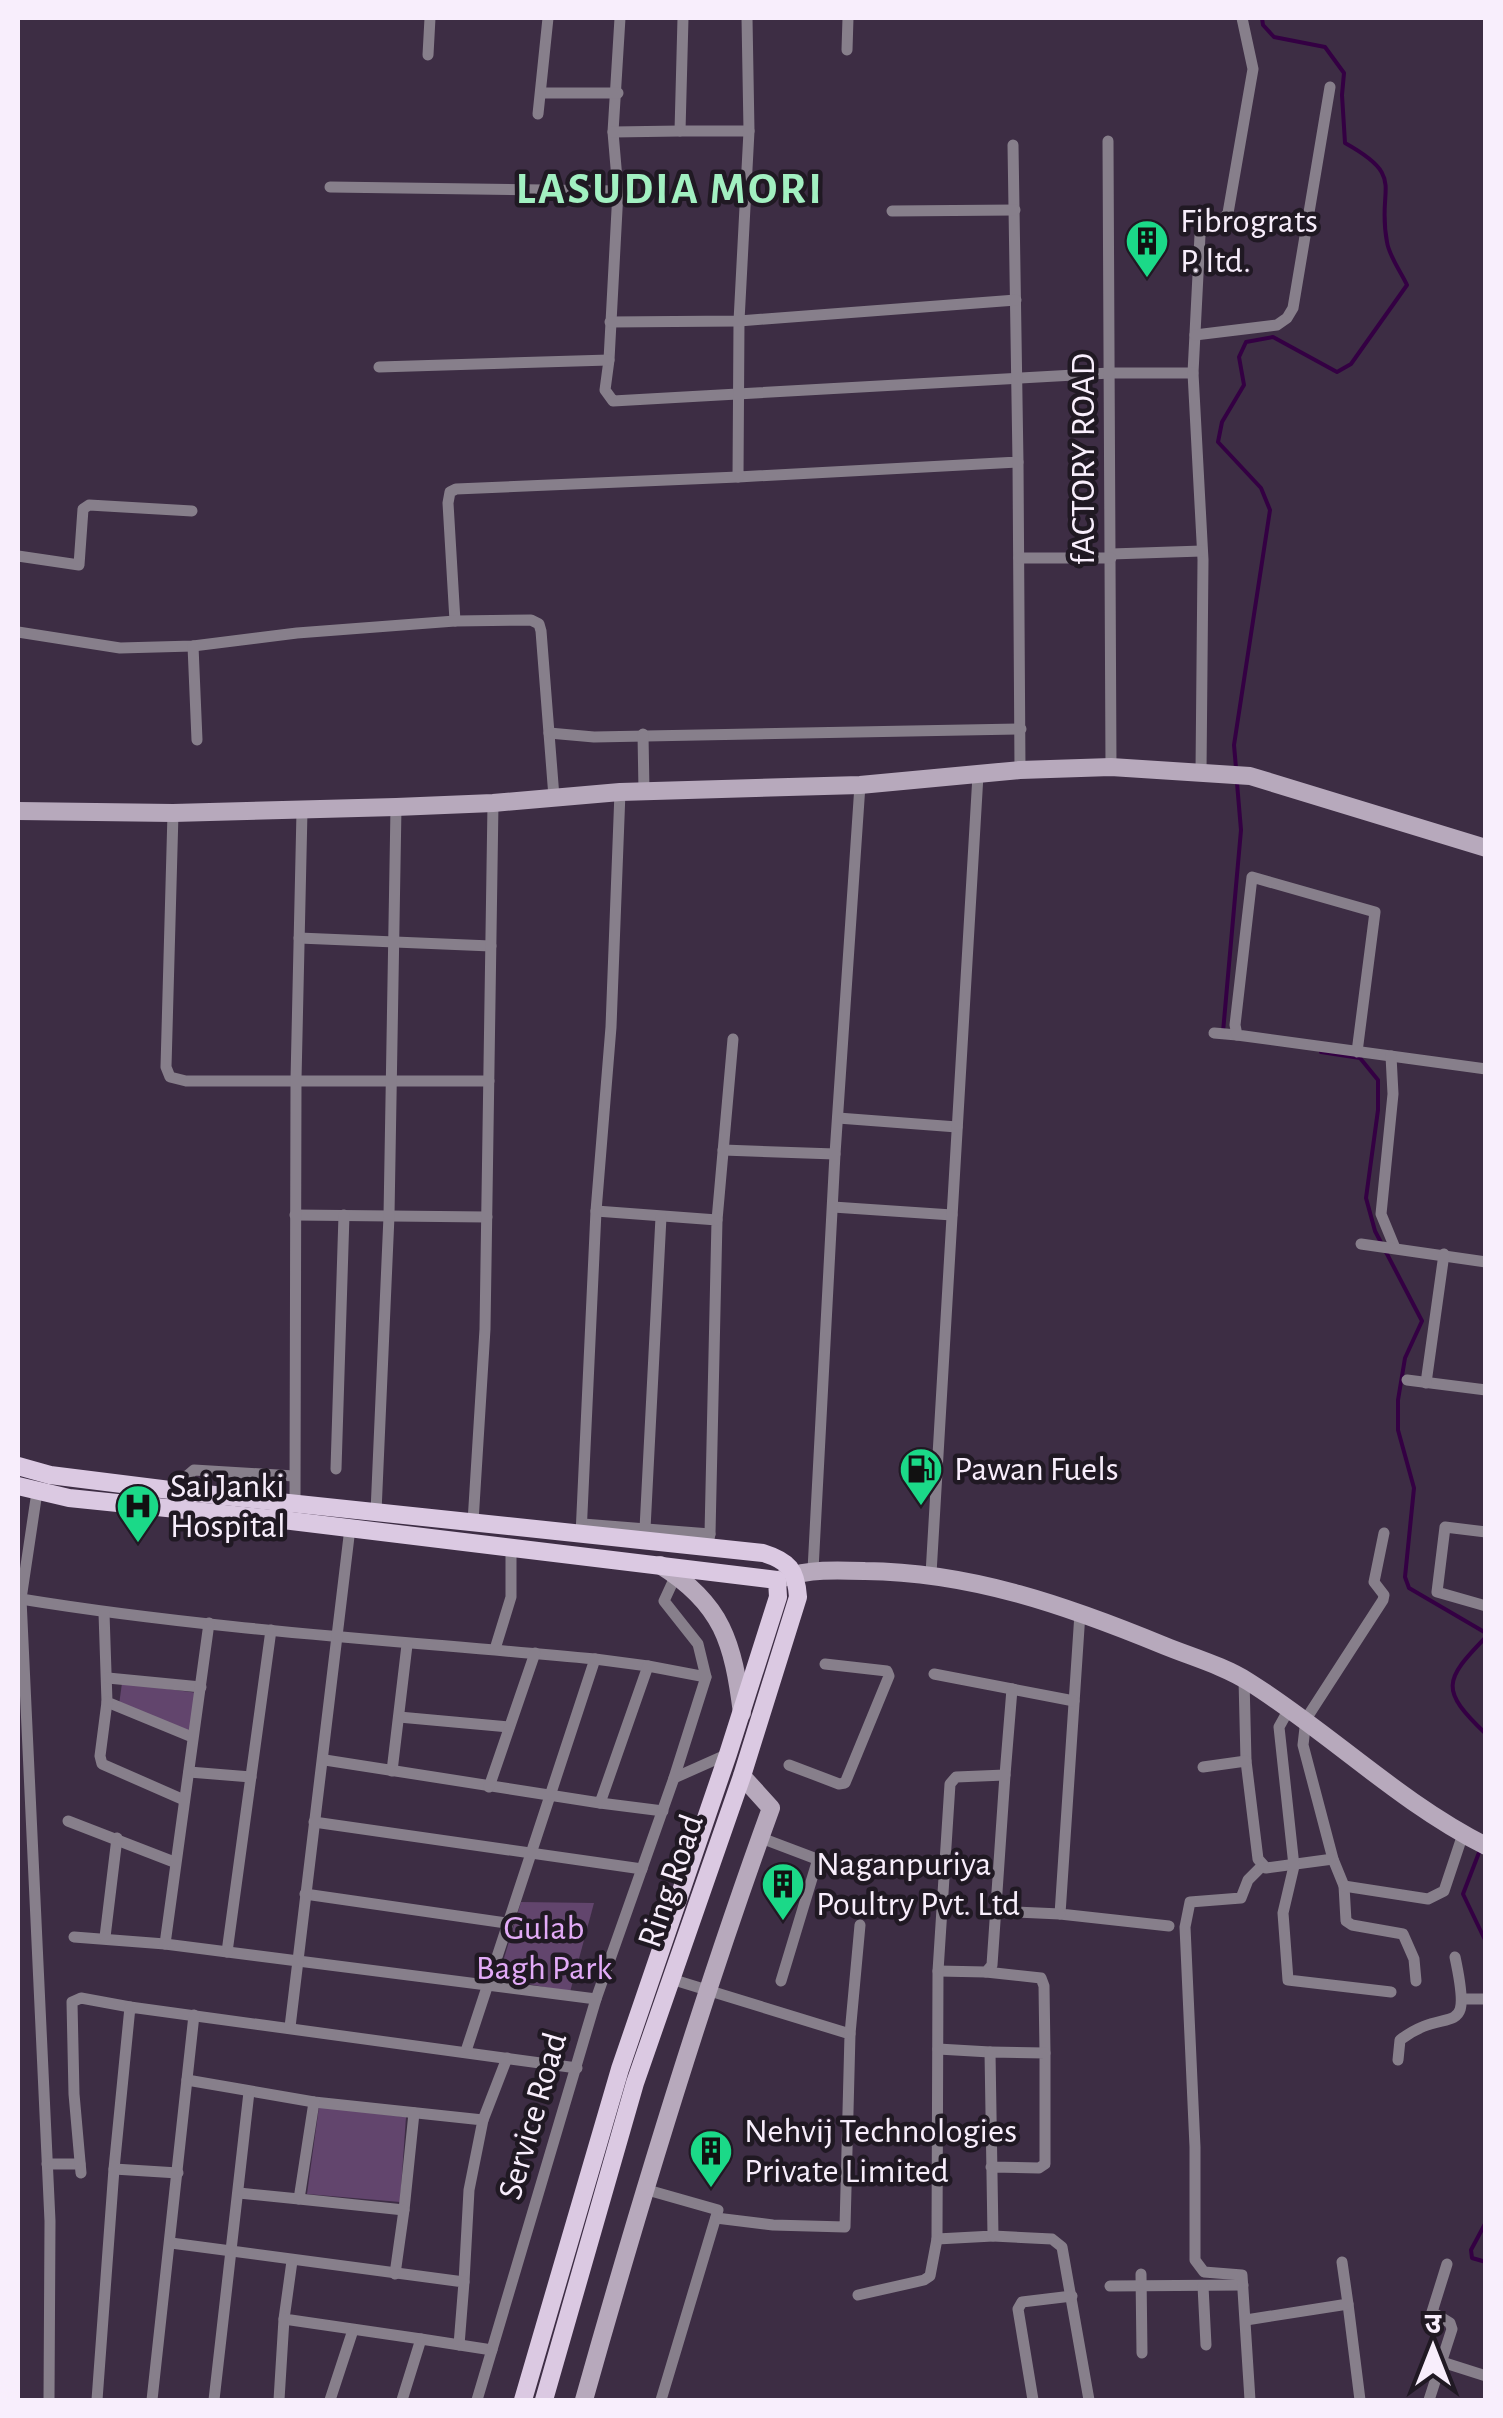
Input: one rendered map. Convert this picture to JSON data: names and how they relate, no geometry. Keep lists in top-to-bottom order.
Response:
{
  "streets": {
    "main road": ["Ring Road"],
    "street": ["fACTORY ROAD", "Service Road"]
  },
  "districts": ["LASUDIA MORI"],
  "parks": ["Gulab Bagh Park"],
  "places": {
    "building": ["Fibrograts P. ltd.", "Naganpuriya Poultry Pvt. Ltd", "Nehvij Technologies Private Limited"],
    "fuel station": ["Pawan Fuels"],
    "hospital": ["Sai Janki Hospital"]
  },
  "north": "top"
}
